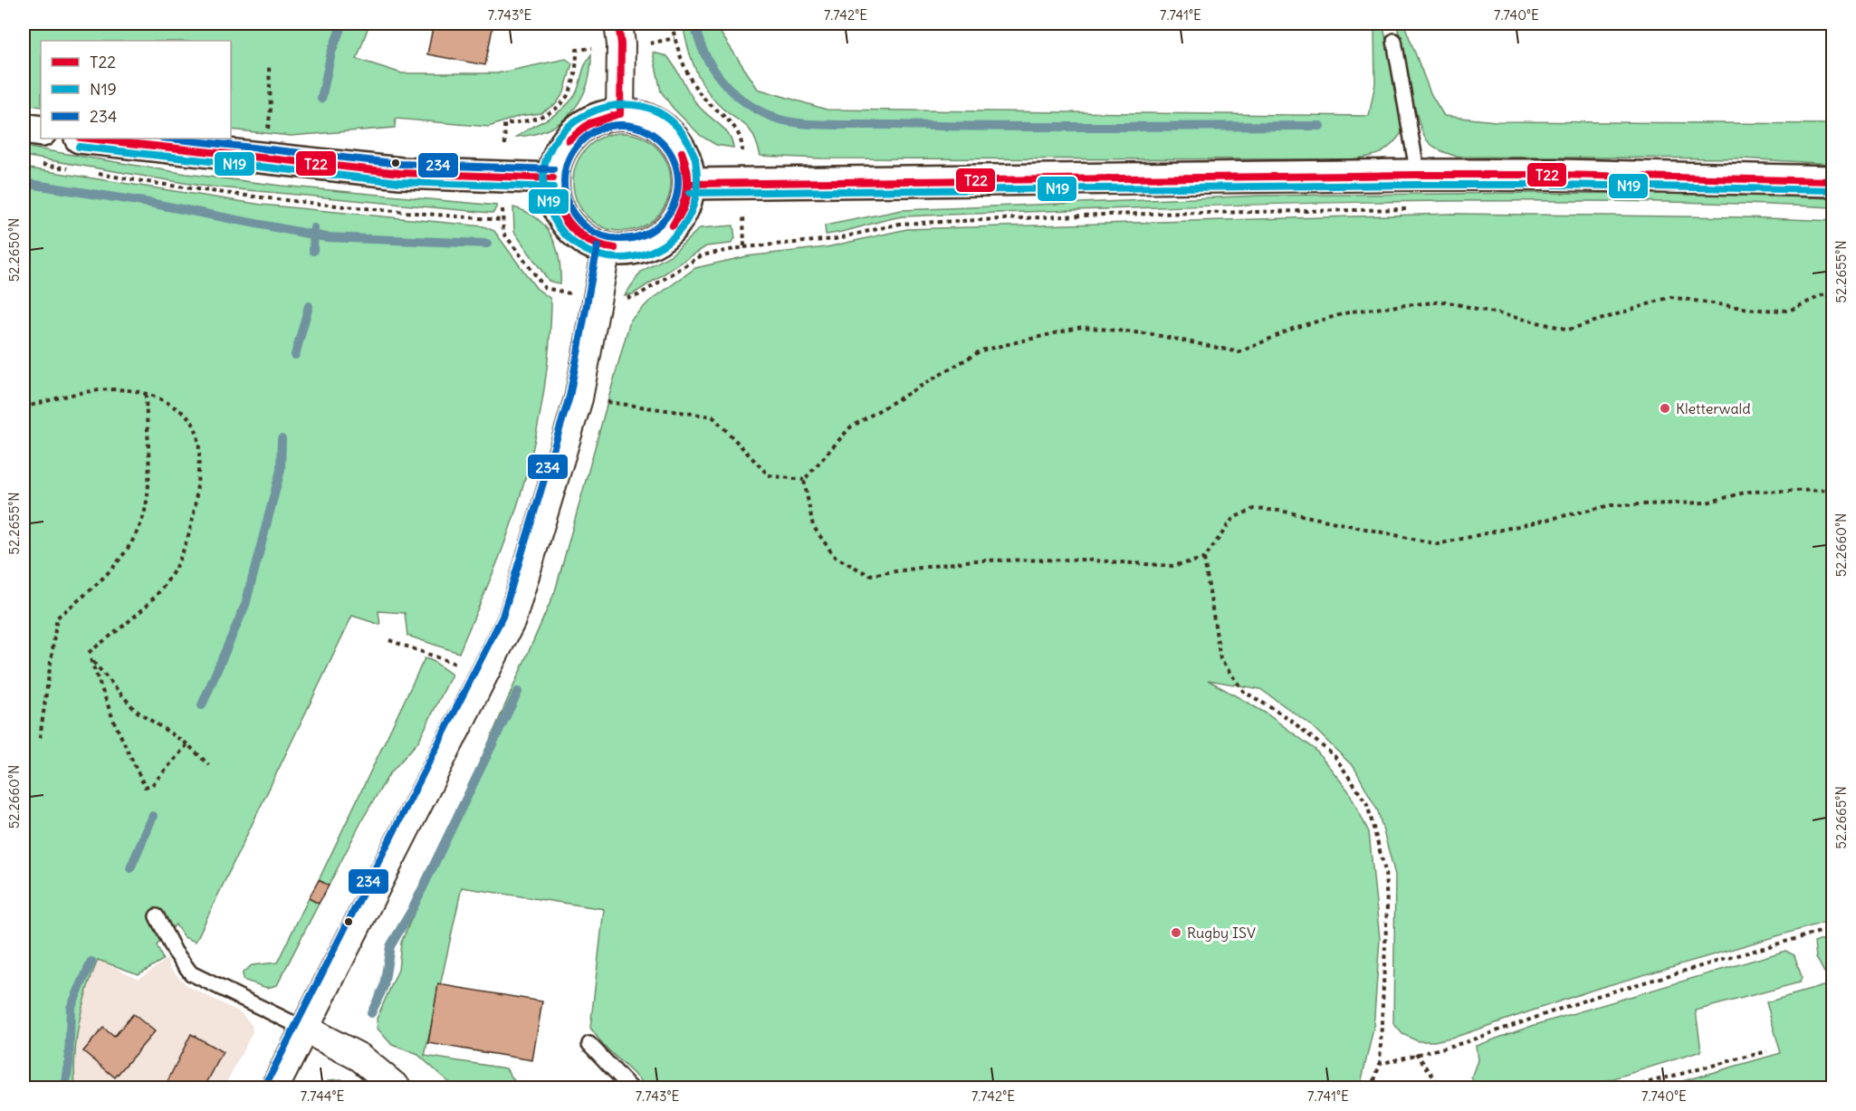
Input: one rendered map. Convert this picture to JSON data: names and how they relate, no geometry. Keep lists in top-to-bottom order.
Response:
{
  "places": ["Kletterwald", "Rugby ISV"],
  "lines": ["transit line T22", "transit line N19", "transit line 234"],
  "legend": ["T22", "N19", "234"],
  "coordinates": [
    "7.743°E",
    "7.742°E",
    "7.741°E",
    "7.740°E",
    "52.2650°N",
    "52.2655°N",
    "52.2660°N",
    "52.2665°N",
    "7.744°E"
  ]
}
